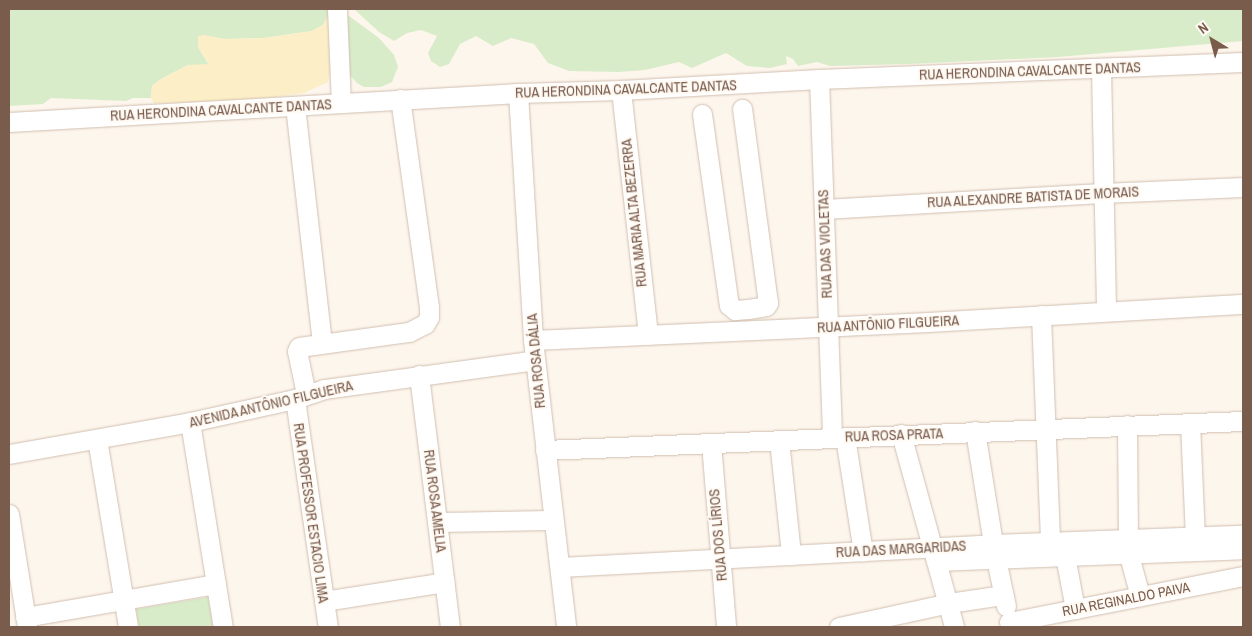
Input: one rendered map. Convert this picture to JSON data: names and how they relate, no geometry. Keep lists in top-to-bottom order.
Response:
{
  "streets": {
    "street": [
      "RUA HERONDINA CAVALCANTE DANTAS",
      "RUA ALEXANDRE BATISTA DE MORAIS",
      "RUA MARIA ALTA BEZERRA",
      "RUA DAS VIOLETAS",
      "RUA ANTÔNIO FILGUEIRA",
      "RUA ROSA DÁLIA",
      "AVENIDA ANTÔNIO FILGUEIRA",
      "RUA ROSA PRATA",
      "RUA ROSA AMELIA",
      "RUA PROFESSOR ESTACIO LIMA",
      "RUA DOS LÍRIOS",
      "RUA DAS MARGARIDAS",
      "RUA REGINALDO PAIVA"
    ]
  },
  "crossings": [
    ["RUA HERONDINA CAVALCANTE DANTAS", "RUA MARIA ALTA BEZERRA"],
    ["RUA HERONDINA CAVALCANTE DANTAS", "RUA DAS VIOLETAS"],
    ["RUA HERONDINA CAVALCANTE DANTAS", "RUA ROSA DÁLIA"],
    ["RUA ALEXANDRE BATISTA DE MORAIS", "RUA DAS VIOLETAS"],
    ["RUA MARIA ALTA BEZERRA", "RUA ANTÔNIO FILGUEIRA"],
    ["RUA DAS VIOLETAS", "RUA ANTÔNIO FILGUEIRA"],
    ["RUA DAS VIOLETAS", "RUA ROSA PRATA"],
    ["RUA DAS VIOLETAS", "RUA DAS MARGARIDAS"],
    ["RUA ANTÔNIO FILGUEIRA", "RUA ROSA DÁLIA"],
    ["RUA ROSA DÁLIA", "AVENIDA ANTÔNIO FILGUEIRA"],
    ["RUA ROSA DÁLIA", "RUA ROSA PRATA"],
    ["RUA ROSA DÁLIA", "RUA DAS MARGARIDAS"],
    ["AVENIDA ANTÔNIO FILGUEIRA", "RUA ROSA AMELIA"],
    ["AVENIDA ANTÔNIO FILGUEIRA", "RUA PROFESSOR ESTACIO LIMA"],
    ["RUA ROSA PRATA", "RUA DOS LÍRIOS"],
    ["RUA DOS LÍRIOS", "RUA DAS MARGARIDAS"]
  ],
  "north": "top left"
}
